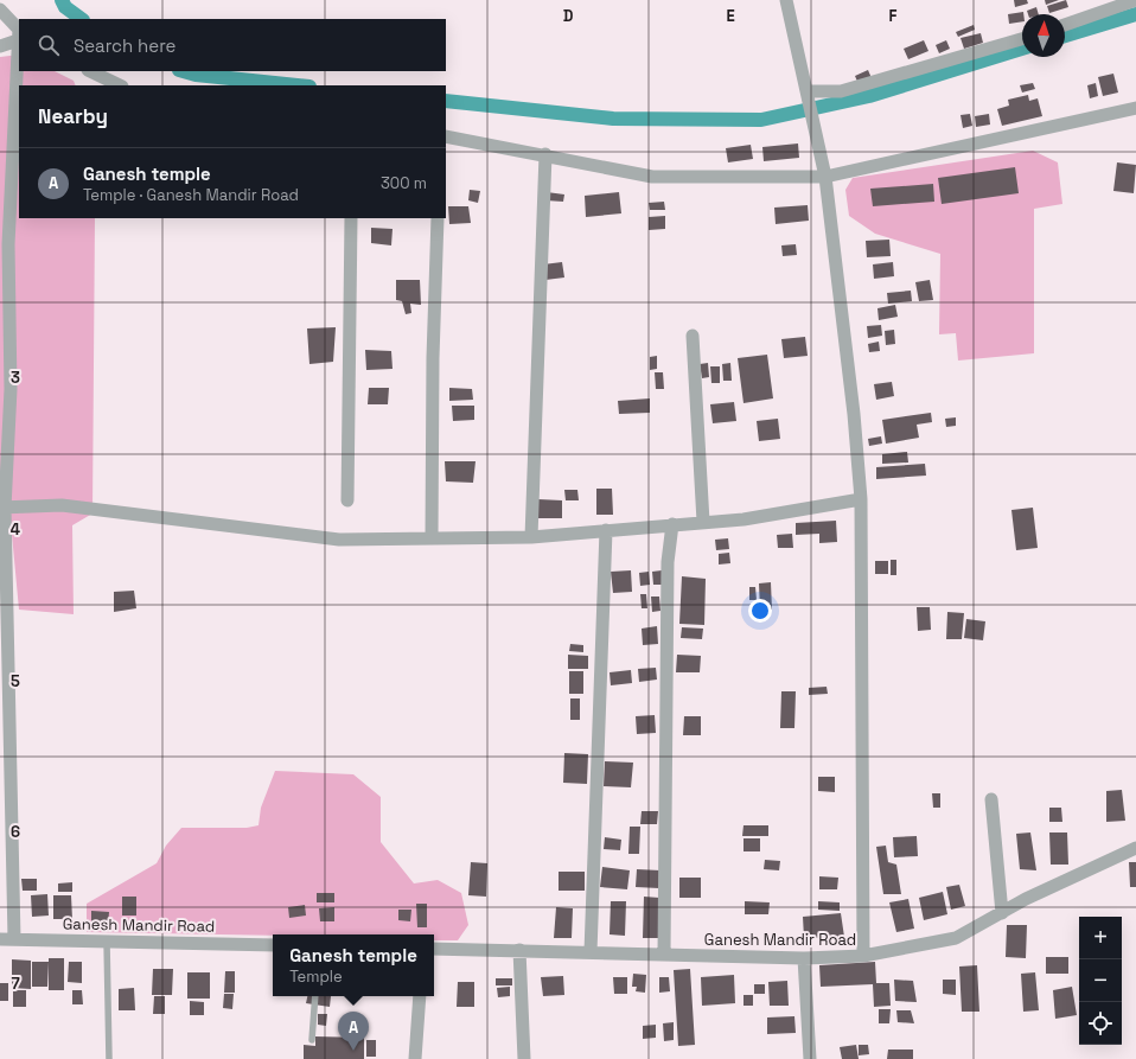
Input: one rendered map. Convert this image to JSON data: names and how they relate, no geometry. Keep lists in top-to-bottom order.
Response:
{
  "streets": {
    "street": ["Ganesh Mandir Road"]
  },
  "north": "top",
  "page": {
    "search": "Search here",
    "heading": "Nearby",
    "list": [
      {
        "mark": "A",
        "name": "Ganesh temple",
        "note": "Temple · Ganesh Mandir Road",
        "value": "300 m"
      }
    ],
    "map_buttons": ["+", "−"],
    "popup": ["Ganesh temple", "Temple"],
    "pins": "A"
  },
  "grid": {
    "columns": ["D", "E", "F"],
    "rows": [
      "3",
      "4",
      "5",
      "6",
      "7"
    ]
  }
}
